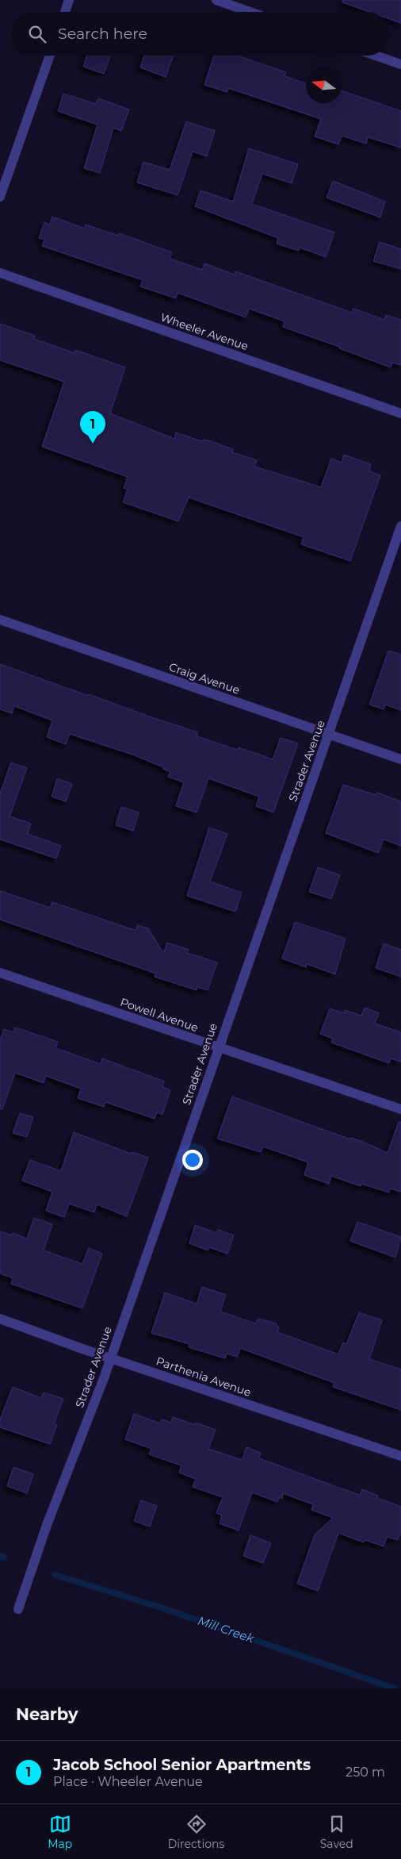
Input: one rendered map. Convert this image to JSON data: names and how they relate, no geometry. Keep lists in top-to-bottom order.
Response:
{
  "streets": {
    "street": [
      "Wheeler Avenue",
      "Craig Avenue",
      "Strader Avenue",
      "Powell Avenue",
      "Parthenia Avenue"
    ]
  },
  "crossings": [
    ["Craig Avenue", "Strader Avenue"],
    ["Strader Avenue", "Powell Avenue"],
    ["Strader Avenue", "Parthenia Avenue"]
  ],
  "water": ["Mill Creek"],
  "north": "left",
  "page": {
    "search": "Search here",
    "pins": "1",
    "heading": "Nearby",
    "list": [
      {
        "mark": "1",
        "name": "Jacob School Senior Apartments",
        "note": "Place · Wheeler Avenue",
        "value": "250 m"
      }
    ],
    "nav": ["Map", "Directions", "Saved"]
  }
}
